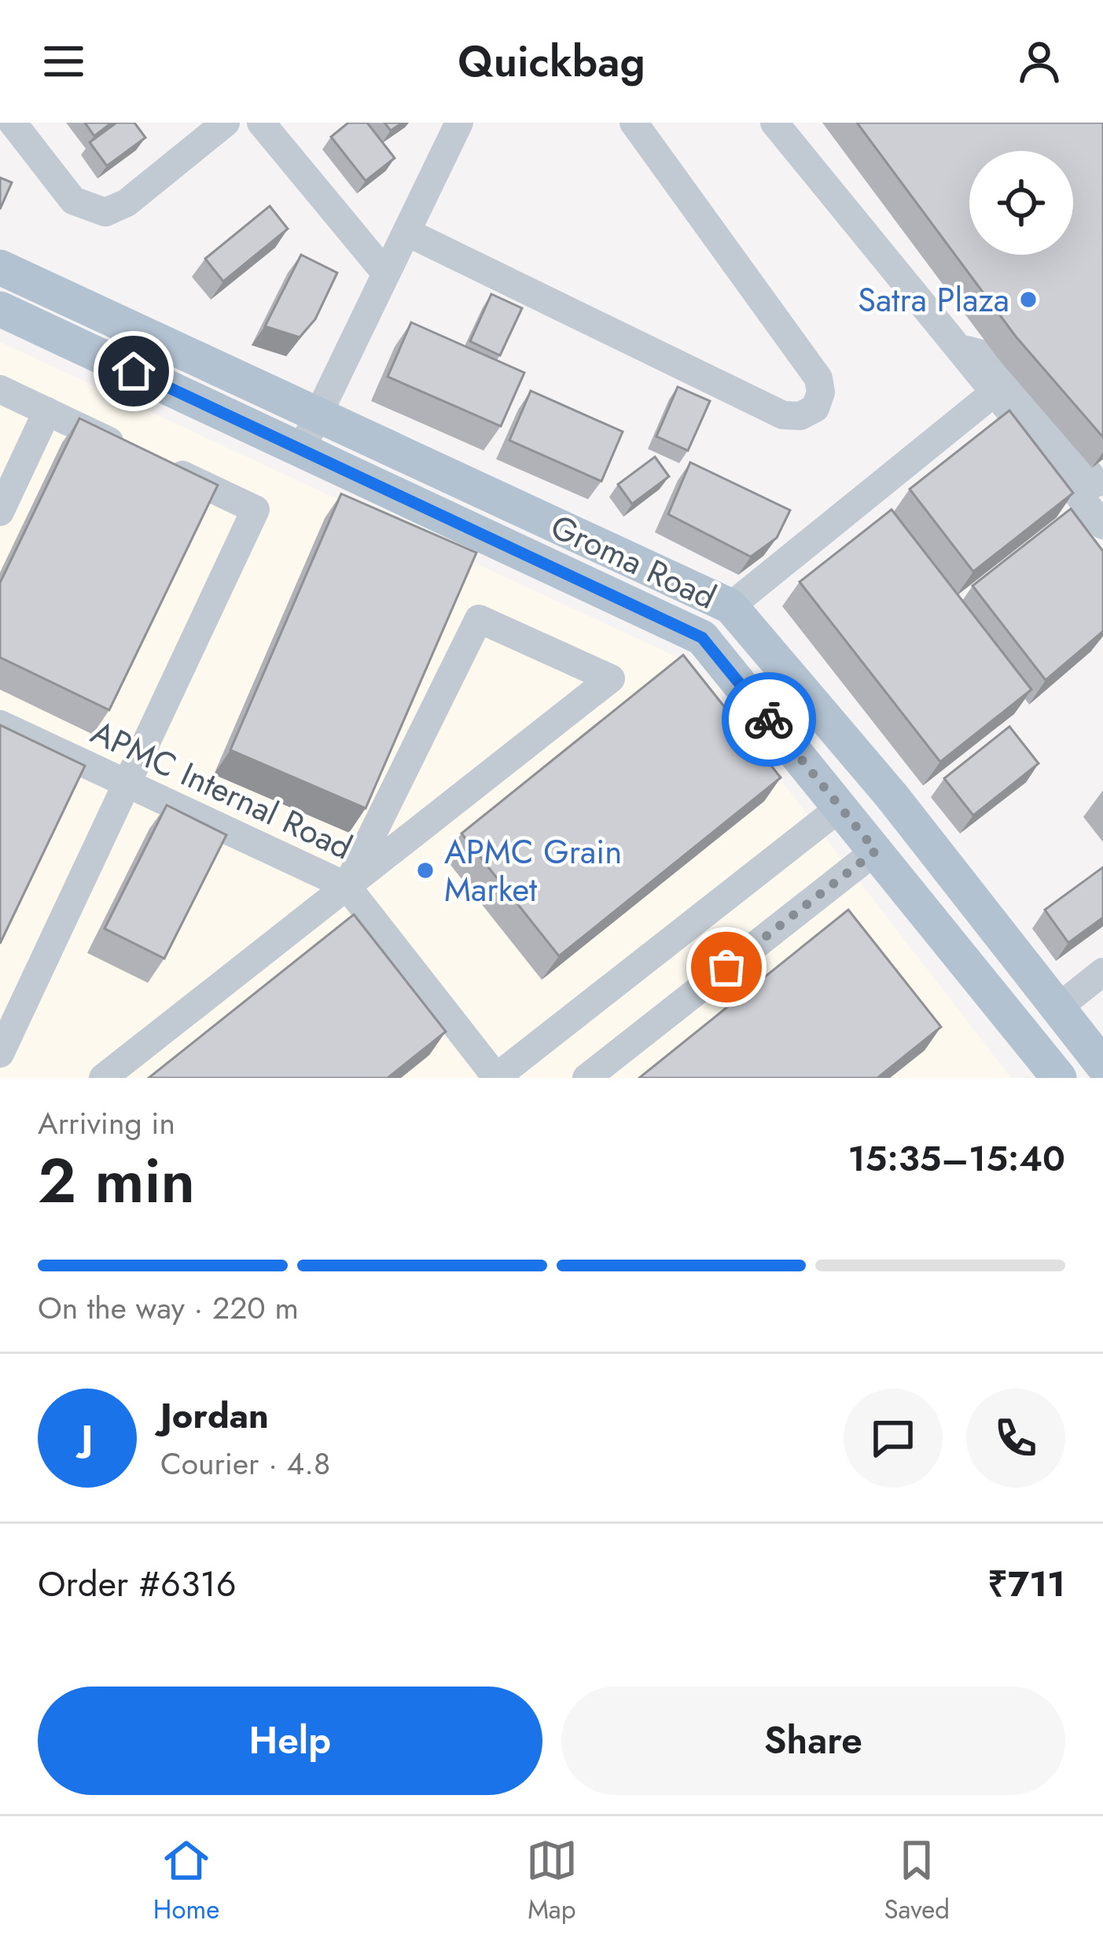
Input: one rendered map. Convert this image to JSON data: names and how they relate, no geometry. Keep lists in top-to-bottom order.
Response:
{
  "streets": {
    "main road": ["Groma Road"],
    "street": ["APMC Internal Road"]
  },
  "places": ["Satra Plaza", "APMC Grain Market"],
  "page": {
    "header": "Quickbag",
    "heading": ["2 min", "Arriving in", "15:35–15:40"],
    "panel": [
      "Jordan",
      "Courier · 4.8",
      "Order #6316",
      "₹711"
    ],
    "bar": "On the way · 220 m",
    "round": "J",
    "buttons": ["Help", "Share"],
    "tabs": ["Home", "Map", "Saved"]
  }
}
